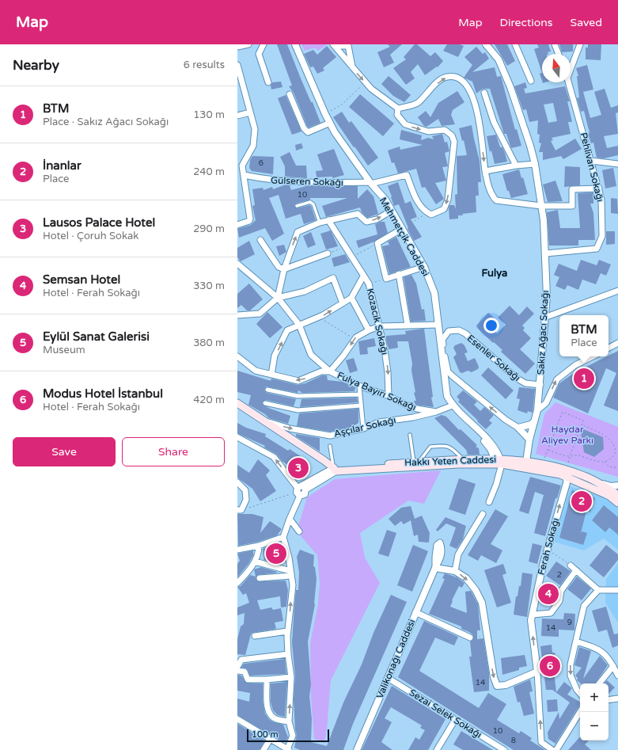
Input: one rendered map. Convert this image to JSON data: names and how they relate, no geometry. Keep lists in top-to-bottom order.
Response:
{
  "streets": {
    "main road": ["Hakkı Yeten Caddesi"],
    "street": [
      "Pehlivan Sokağı",
      "Gülseren Sokağı",
      "Mehmetçik Caddesi",
      "Kozacık Sokağı",
      "Sakız Ağacı Sokağı",
      "Esenler Sokağı",
      "Fulya Bayırı Sokağı",
      "Aşçılar Sokağı",
      "Ferah Sokağı",
      "Valikonağı Caddesi",
      "Sezai Selek Sokağı"
    ]
  },
  "crossings": [
    ["Pehlivan Sokağı", "Sakız Ağacı Sokağı"],
    ["Gülseren Sokağı", "Mehmetçik Caddesi"],
    ["Mehmetçik Caddesi", "Esenler Sokağı"],
    ["Mehmetçik Caddesi", "Aşçılar Sokağı"],
    ["Mehmetçik Caddesi", "Hakkı Yeten Caddesi"],
    ["Kozacık Sokağı", "Fulya Bayırı Sokağı"],
    ["Sakız Ağacı Sokağı", "Esenler Sokağı"],
    ["Sakız Ağacı Sokağı", "Hakkı Yeten Caddesi"],
    ["Fulya Bayırı Sokağı", "Aşçılar Sokağı"],
    ["Hakkı Yeten Caddesi", "Ferah Sokağı"],
    ["Valikonağı Caddesi", "Sezai Selek Sokağı"]
  ],
  "one_way": ["Kozacık Sokağı", "Ferah Sokağı"],
  "districts": ["Fulya"],
  "parks": ["Haydar Aliyev Parkı"],
  "house_numbers": [
    "6",
    "10",
    "2",
    "9",
    "14",
    "14",
    "10",
    "8"
  ],
  "scale_bar": "100 m",
  "north": "top",
  "page": {
    "header": "Map",
    "nav": ["Map", "Directions", "Saved"],
    "heading": ["Nearby", "6 results"],
    "list": [
      {
        "mark": "1",
        "name": "BTM",
        "note": "Place · Sakız Ağacı Sokağı",
        "value": "130 m"
      },
      {
        "mark": "2",
        "name": "İnanlar",
        "note": "Place",
        "value": "240 m"
      },
      {
        "mark": "3",
        "name": "Lausos Palace Hotel",
        "note": "Hotel · Çoruh Sokak",
        "value": "290 m"
      },
      {
        "mark": "4",
        "name": "Semsan Hotel",
        "note": "Hotel · Ferah Sokağı",
        "value": "330 m"
      },
      {
        "mark": "5",
        "name": "Eylül Sanat Galerisi",
        "note": "Museum",
        "value": "380 m"
      },
      {
        "mark": "6",
        "name": "Modus Hotel İstanbul",
        "note": "Hotel · Ferah Sokağı",
        "value": "420 m"
      }
    ],
    "popup": ["BTM", "Place"],
    "pins": [
      "1",
      "3",
      "2",
      "5",
      "4",
      "6"
    ],
    "buttons": ["Save", "Share"],
    "map_buttons": ["+", "−"],
    "scale": "100 m"
  }
}
